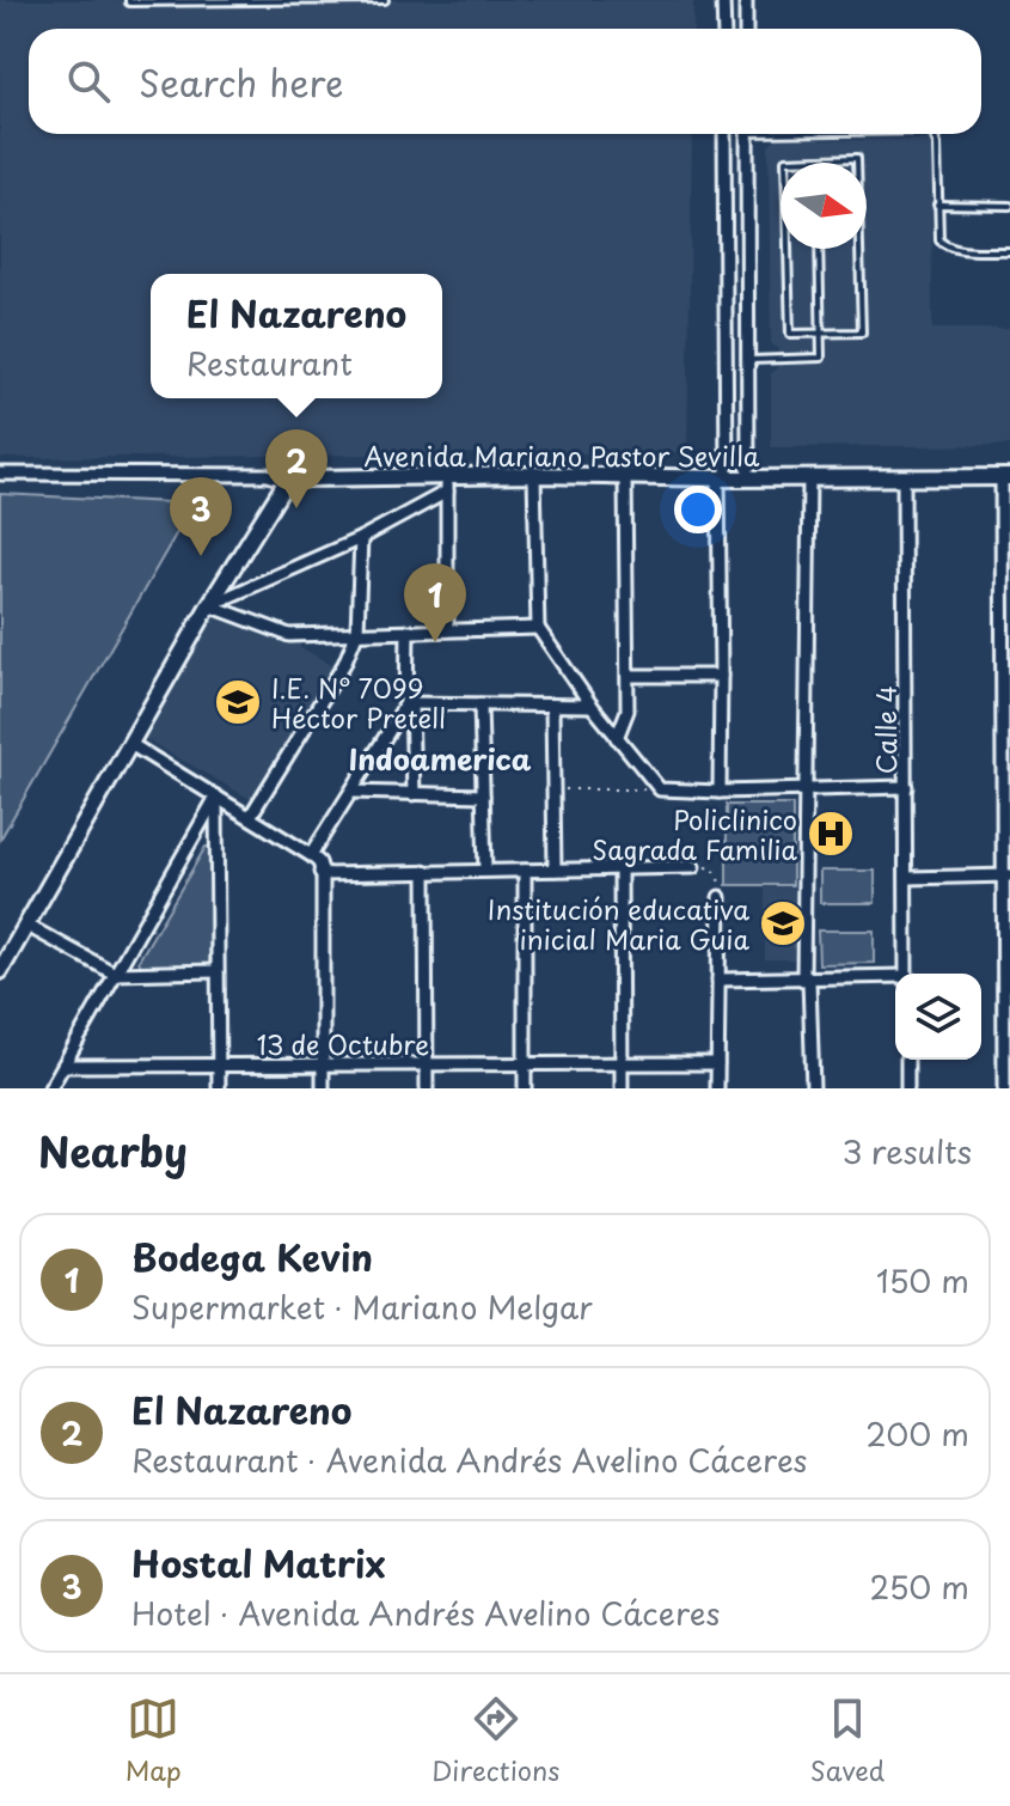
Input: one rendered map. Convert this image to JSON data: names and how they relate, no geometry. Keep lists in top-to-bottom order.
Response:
{
  "streets": {
    "street": ["Avenida Mariano Pastor Sevilla", "Calle 4", "13 de Octubre"]
  },
  "crossings": [
    ["Avenida Mariano Pastor Sevilla", "Calle 4"]
  ],
  "districts": ["Indoamerica"],
  "places": {
    "school or university": ["I.E. N° 7099 Héctor Pretell", "Institución educativa inicial Maria Guia"],
    "hospital": ["Policlinico Sagrada Familia"]
  },
  "north": "right",
  "page": {
    "search": "Search here",
    "popup": ["El Nazareno", "Restaurant"],
    "pins": ["2", "3", "1"],
    "heading": ["Nearby", "3 results"],
    "list": [
      {
        "mark": "1",
        "name": "Bodega Kevin",
        "note": "Supermarket · Mariano Melgar",
        "value": "150 m"
      },
      {
        "mark": "2",
        "name": "El Nazareno",
        "note": "Restaurant · Avenida Andrés Avelino Cáceres",
        "value": "200 m"
      },
      {
        "mark": "3",
        "name": "Hostal Matrix",
        "note": "Hotel · Avenida Andrés Avelino Cáceres",
        "value": "250 m"
      }
    ],
    "nav": ["Map", "Directions", "Saved"]
  }
}
